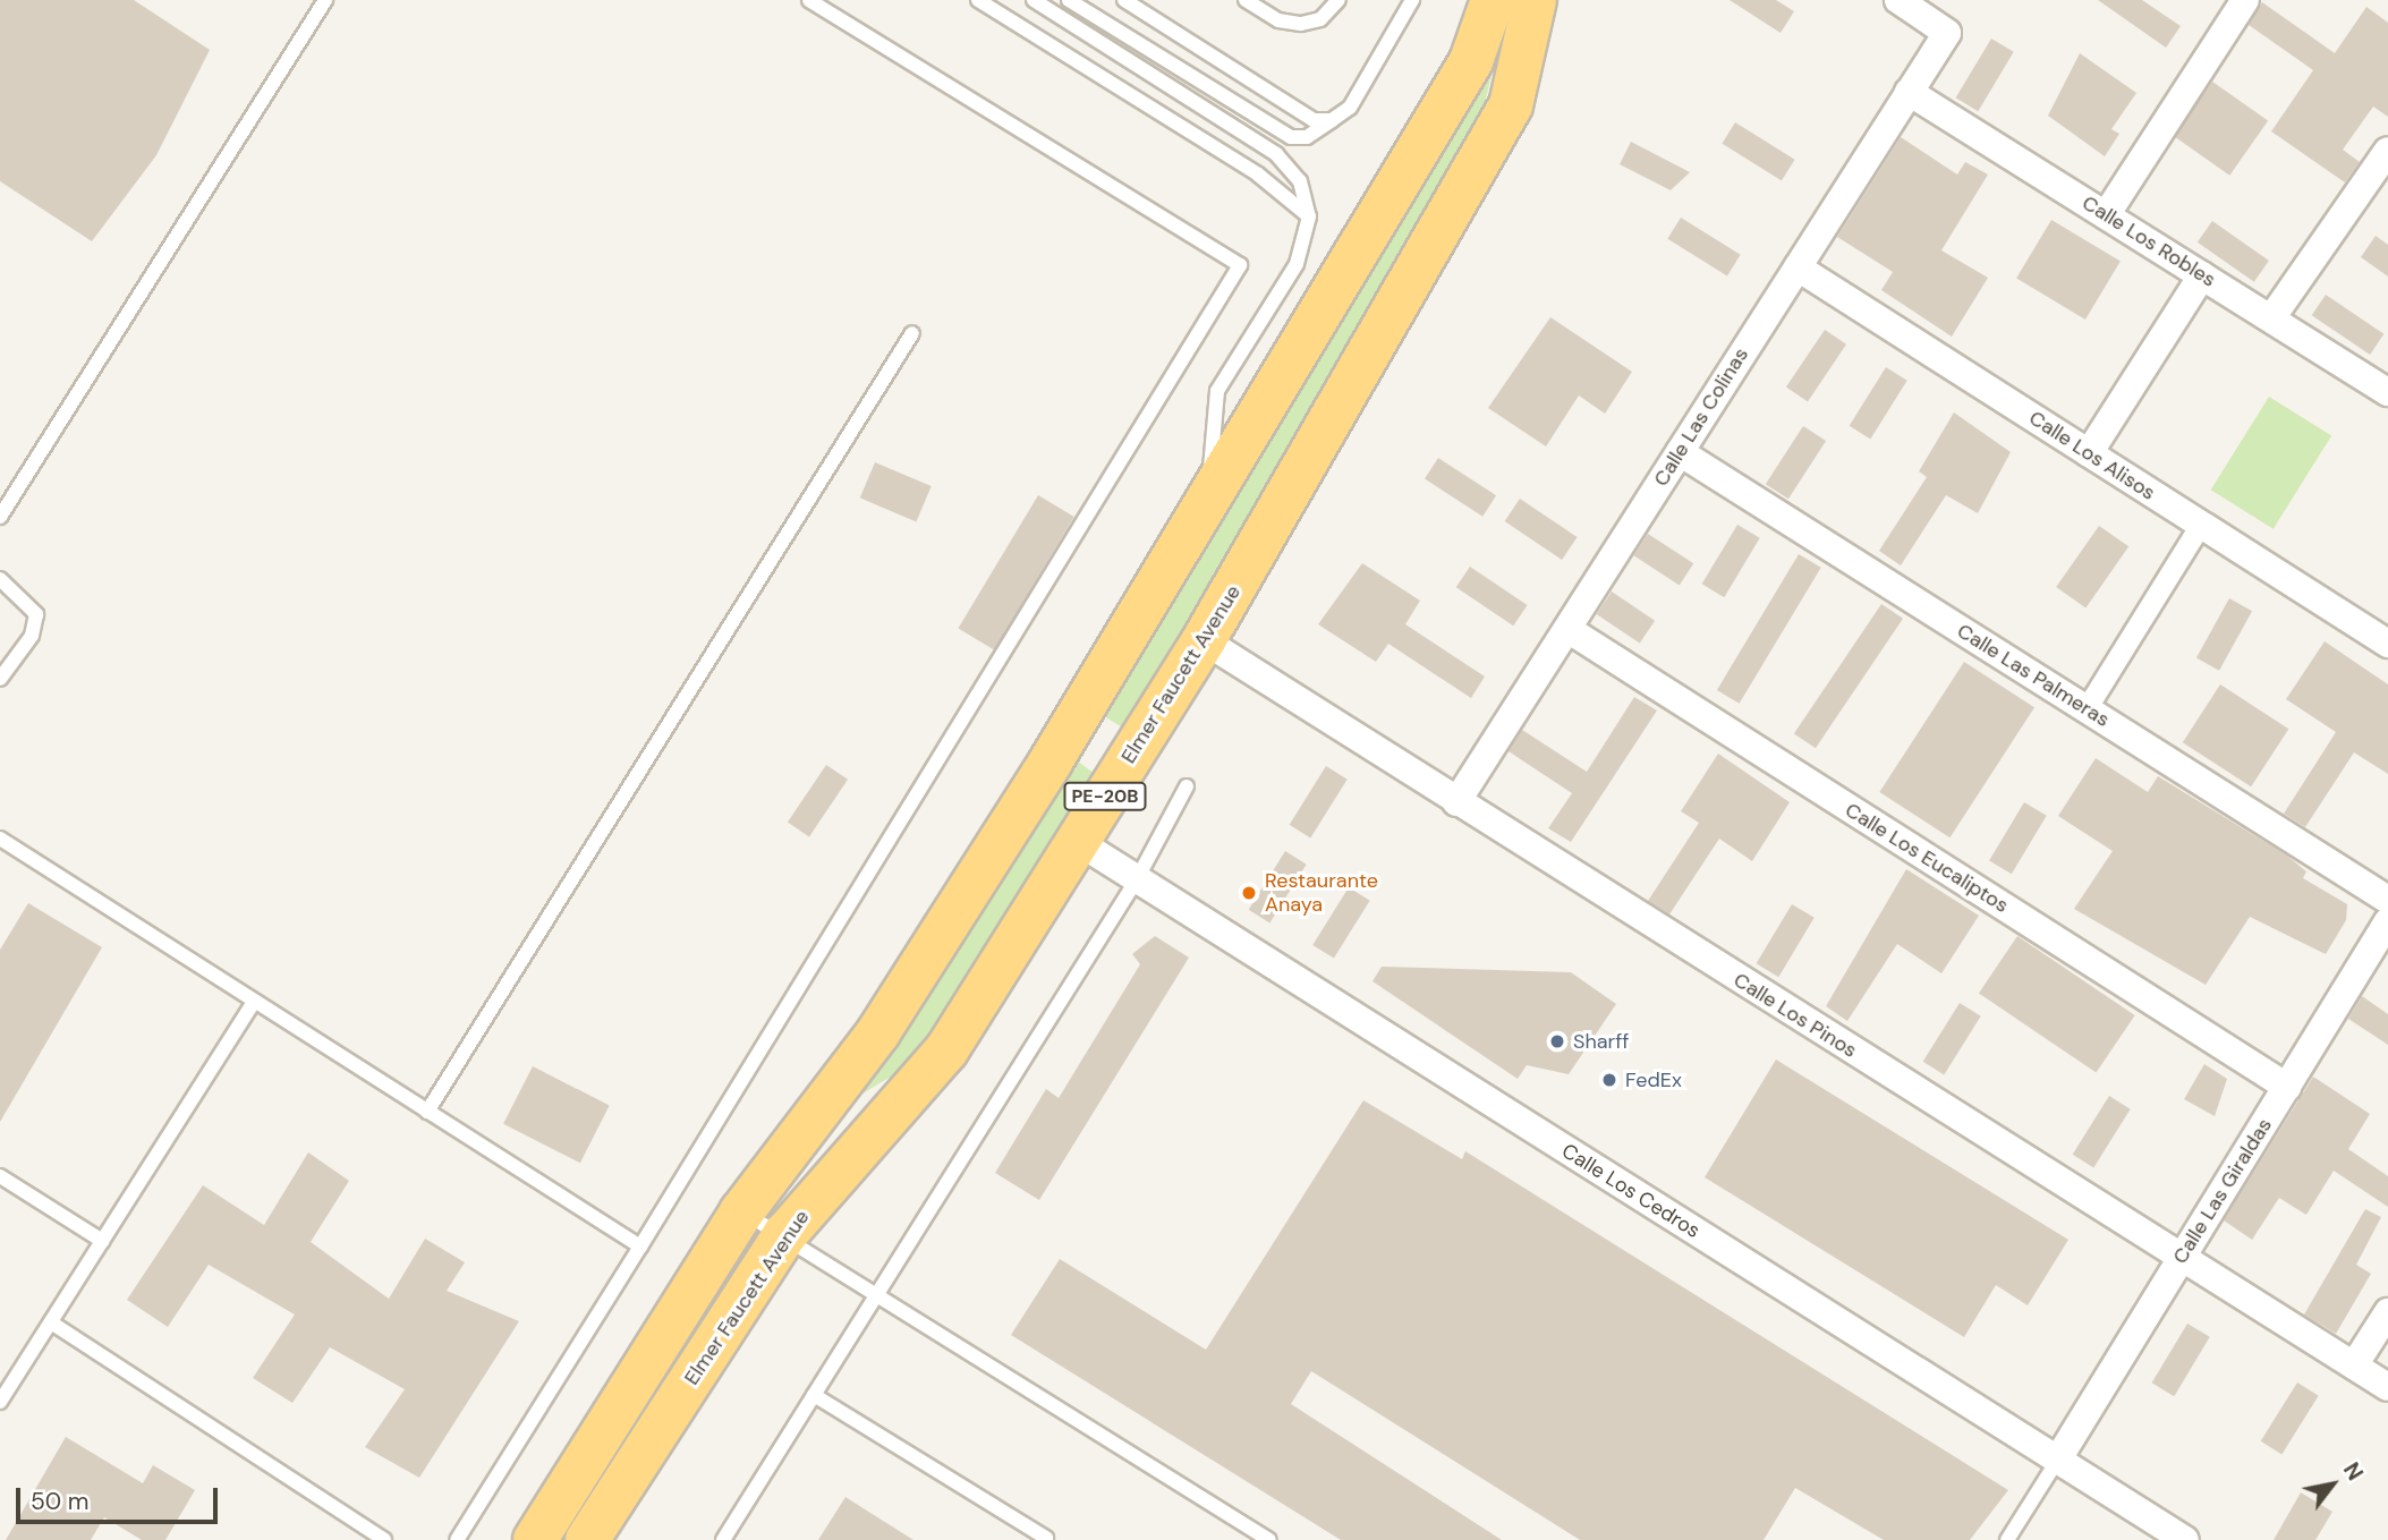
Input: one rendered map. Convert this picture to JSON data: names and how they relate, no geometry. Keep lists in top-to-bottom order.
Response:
{
  "streets": {
    "highway": ["Elmer Faucett Avenue", "PE-20B"],
    "street": [
      "Calle Los Robles",
      "Calle Las Colinas",
      "Calle Los Alisos",
      "Calle Las Palmeras",
      "Calle Los Eucaliptos",
      "Calle Los Pinos",
      "Calle Los Cedros",
      "Calle Las Giraldas"
    ]
  },
  "crossings": [
    ["Calle Los Robles", "Calle Las Colinas"],
    ["Calle Las Colinas", "Calle Los Alisos"],
    ["Calle Las Colinas", "Calle Las Palmeras"],
    ["Calle Las Colinas", "Calle Los Eucaliptos"],
    ["Calle Las Colinas", "Calle Los Pinos"],
    ["Elmer Faucett Avenue", "Calle Los Pinos"],
    ["Elmer Faucett Avenue", "Calle Los Cedros"],
    ["Calle Los Eucaliptos", "Calle Las Giraldas"],
    ["Calle Los Pinos", "Calle Las Giraldas"],
    ["Calle Los Cedros", "Calle Las Giraldas"]
  ],
  "places": ["Restaurante Anaya", "Sharff", "FedEx"],
  "scale_bar": "50 m",
  "north": "top right"
}
